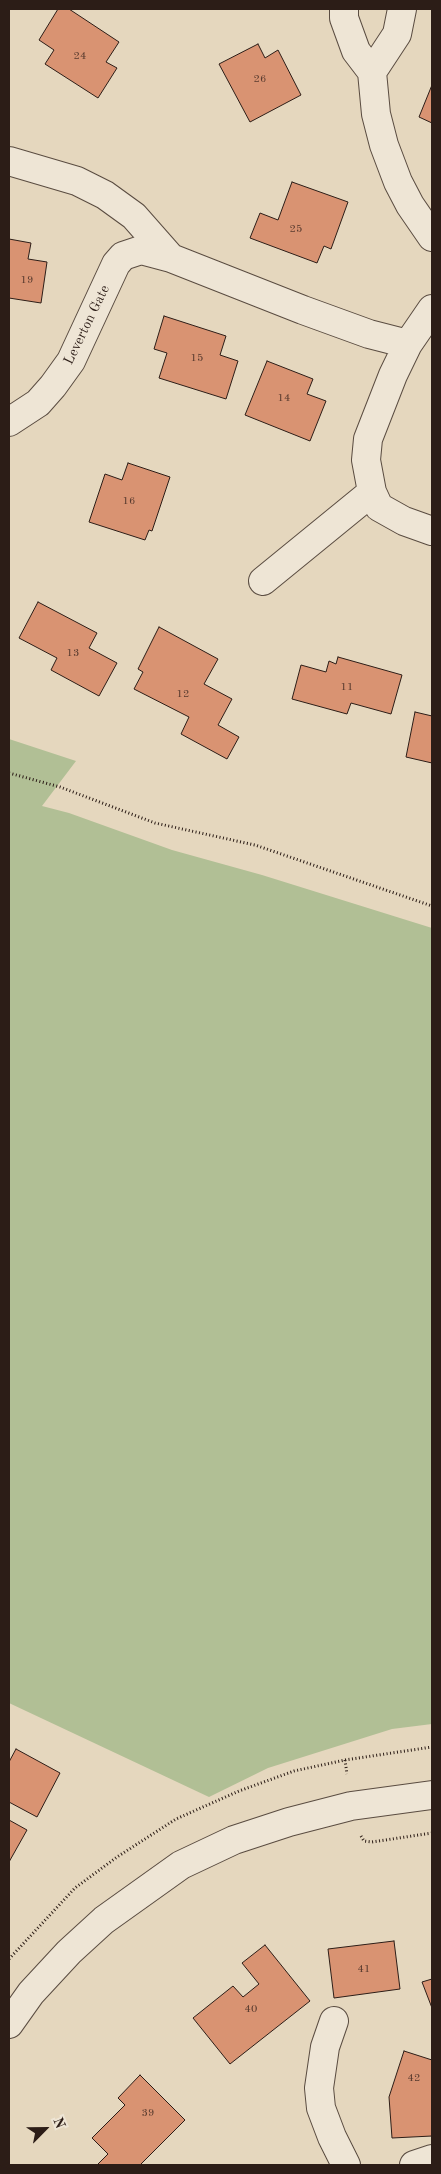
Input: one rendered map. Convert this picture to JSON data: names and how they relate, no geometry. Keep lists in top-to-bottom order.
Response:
{
  "streets": {
    "street": ["Leverton Gate"]
  },
  "house_numbers": [
    "24",
    "26",
    "25",
    "19",
    "15",
    "14",
    "16",
    "13",
    "11",
    "12",
    "41",
    "40",
    "42",
    "39"
  ],
  "north": "top right"
}
